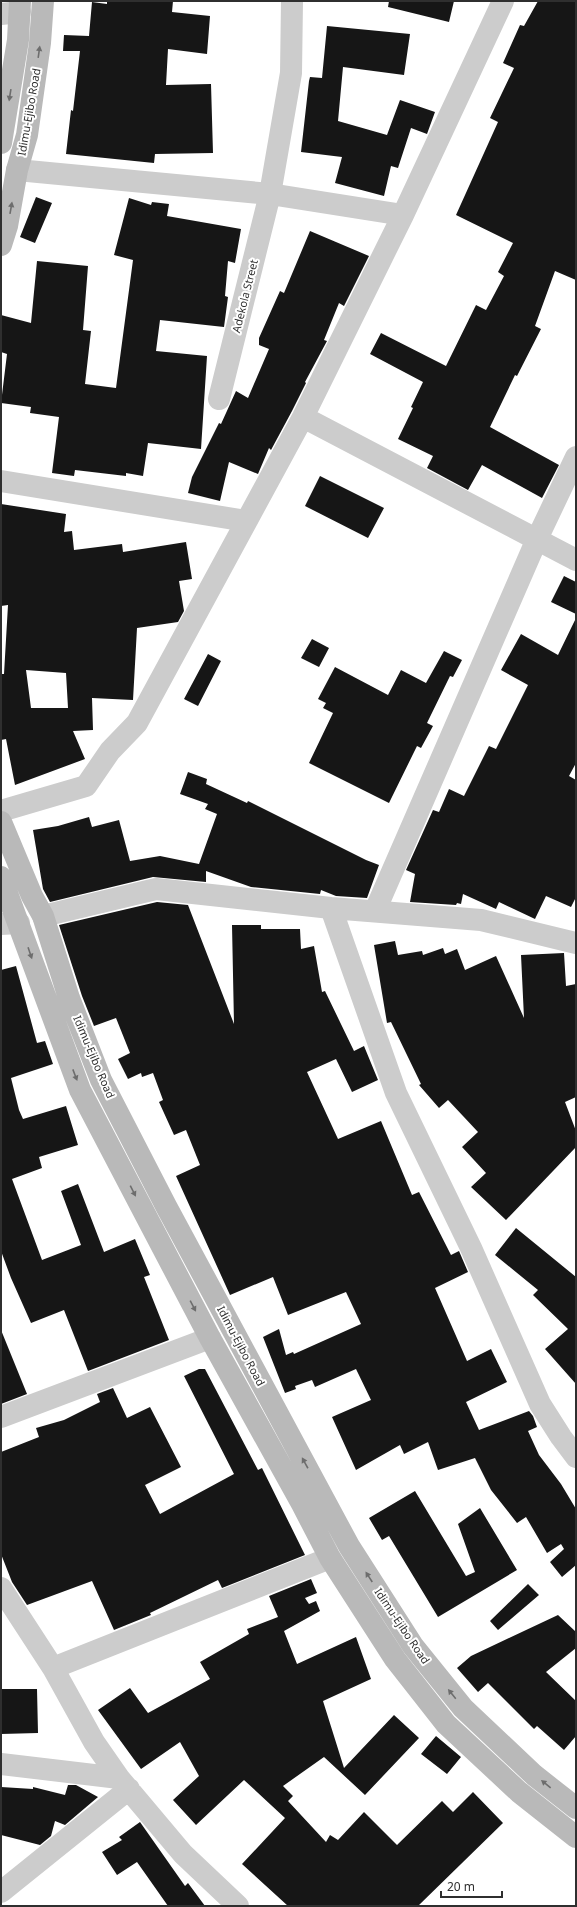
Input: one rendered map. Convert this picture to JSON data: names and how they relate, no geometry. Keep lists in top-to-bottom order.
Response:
{
  "streets": {
    "main road": ["Idimu-Ejibo Road"],
    "street": ["Adekola Street"]
  },
  "scale_bar": "20 m"
}
